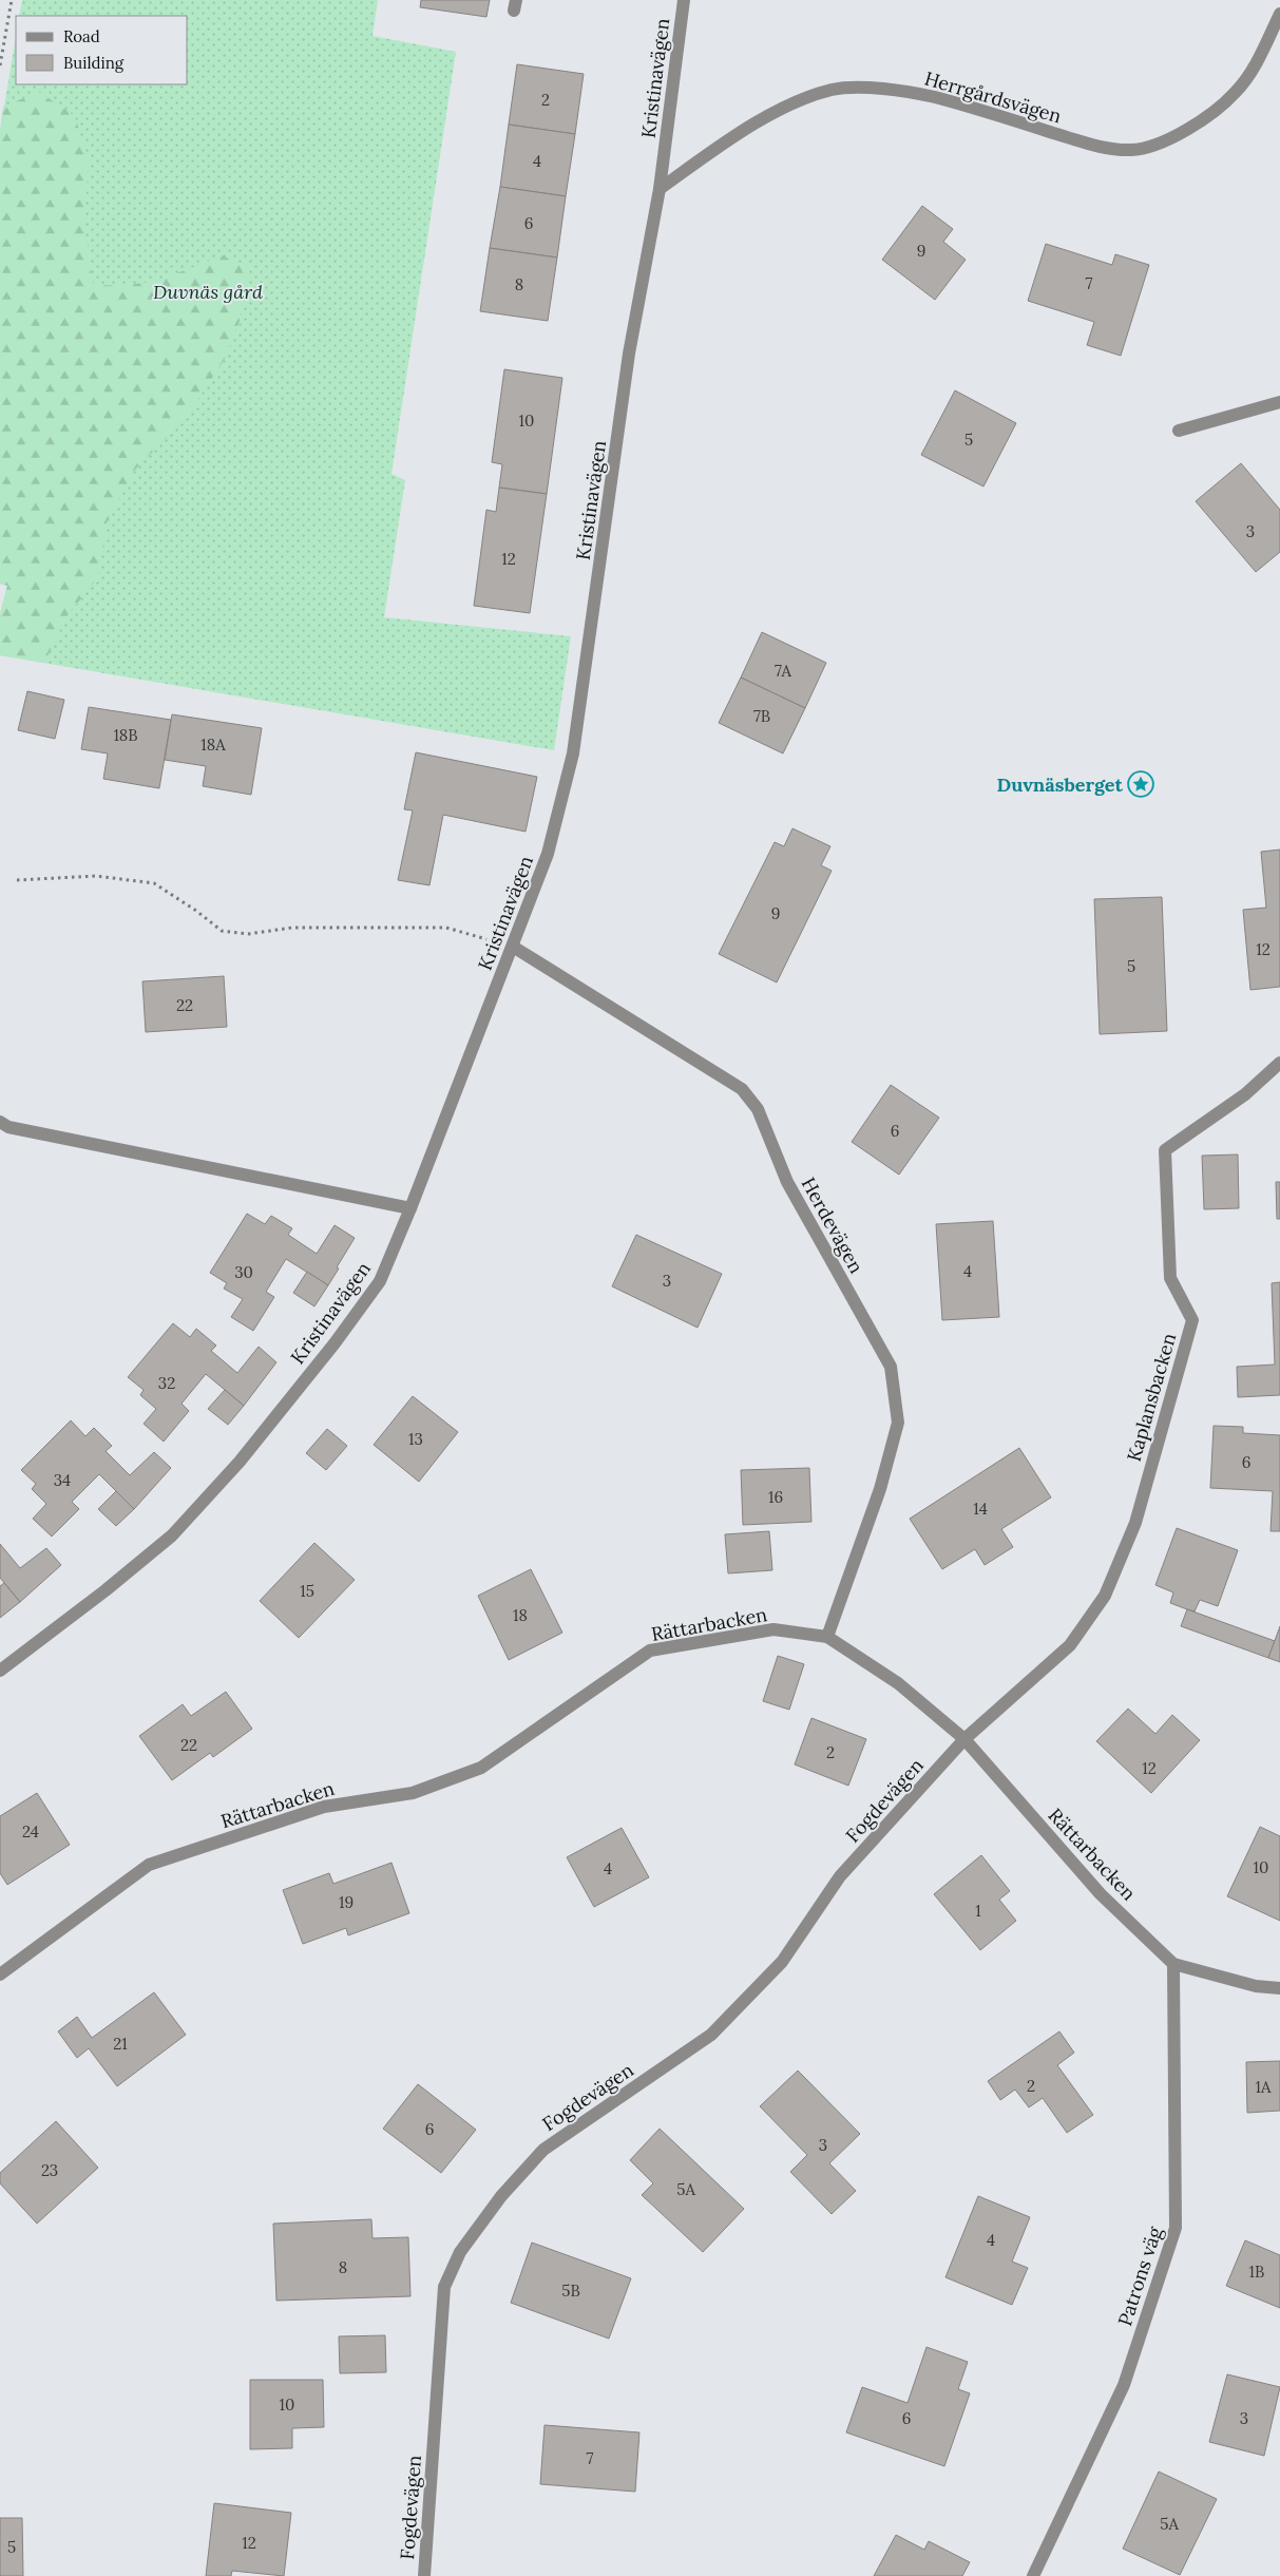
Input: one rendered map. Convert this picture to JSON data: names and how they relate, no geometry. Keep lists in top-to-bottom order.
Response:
{
  "streets": {
    "street": [
      "Kristinavägen",
      "Herrgårdsvägen",
      "Herdevägen",
      "Kaplansbacken",
      "Rättarbacken",
      "Fogdevägen",
      "Patrons väg"
    ]
  },
  "crossings": [
    ["Kristinavägen", "Herrgårdsvägen"],
    ["Kristinavägen", "Herdevägen"],
    ["Herdevägen", "Rättarbacken"],
    ["Kaplansbacken", "Rättarbacken"],
    ["Kaplansbacken", "Fogdevägen"],
    ["Rättarbacken", "Fogdevägen"],
    ["Rättarbacken", "Patrons väg"]
  ],
  "parks": ["Duvnäs gård"],
  "places": {
    "place": ["Duvnäsberget"]
  },
  "house_numbers": [
    "2",
    "4",
    "6",
    "9",
    "7",
    "8",
    "10",
    "5",
    "3",
    "12",
    "7A",
    "7B",
    "18B",
    "18A",
    "9",
    "12",
    "5",
    "22",
    "6",
    "4",
    "30",
    "3",
    "32",
    "13",
    "6",
    "34",
    "16",
    "14",
    "15",
    "18",
    "22",
    "2",
    "12",
    "24",
    "10",
    "4",
    "19",
    "1",
    "21",
    "2",
    "1A",
    "6",
    "3",
    "23",
    "5A",
    "4",
    "8",
    "1B",
    "5B",
    "10",
    "6",
    "3",
    "7",
    "5A",
    "12",
    "5"
  ],
  "legend": ["Road", "Building"]
}
